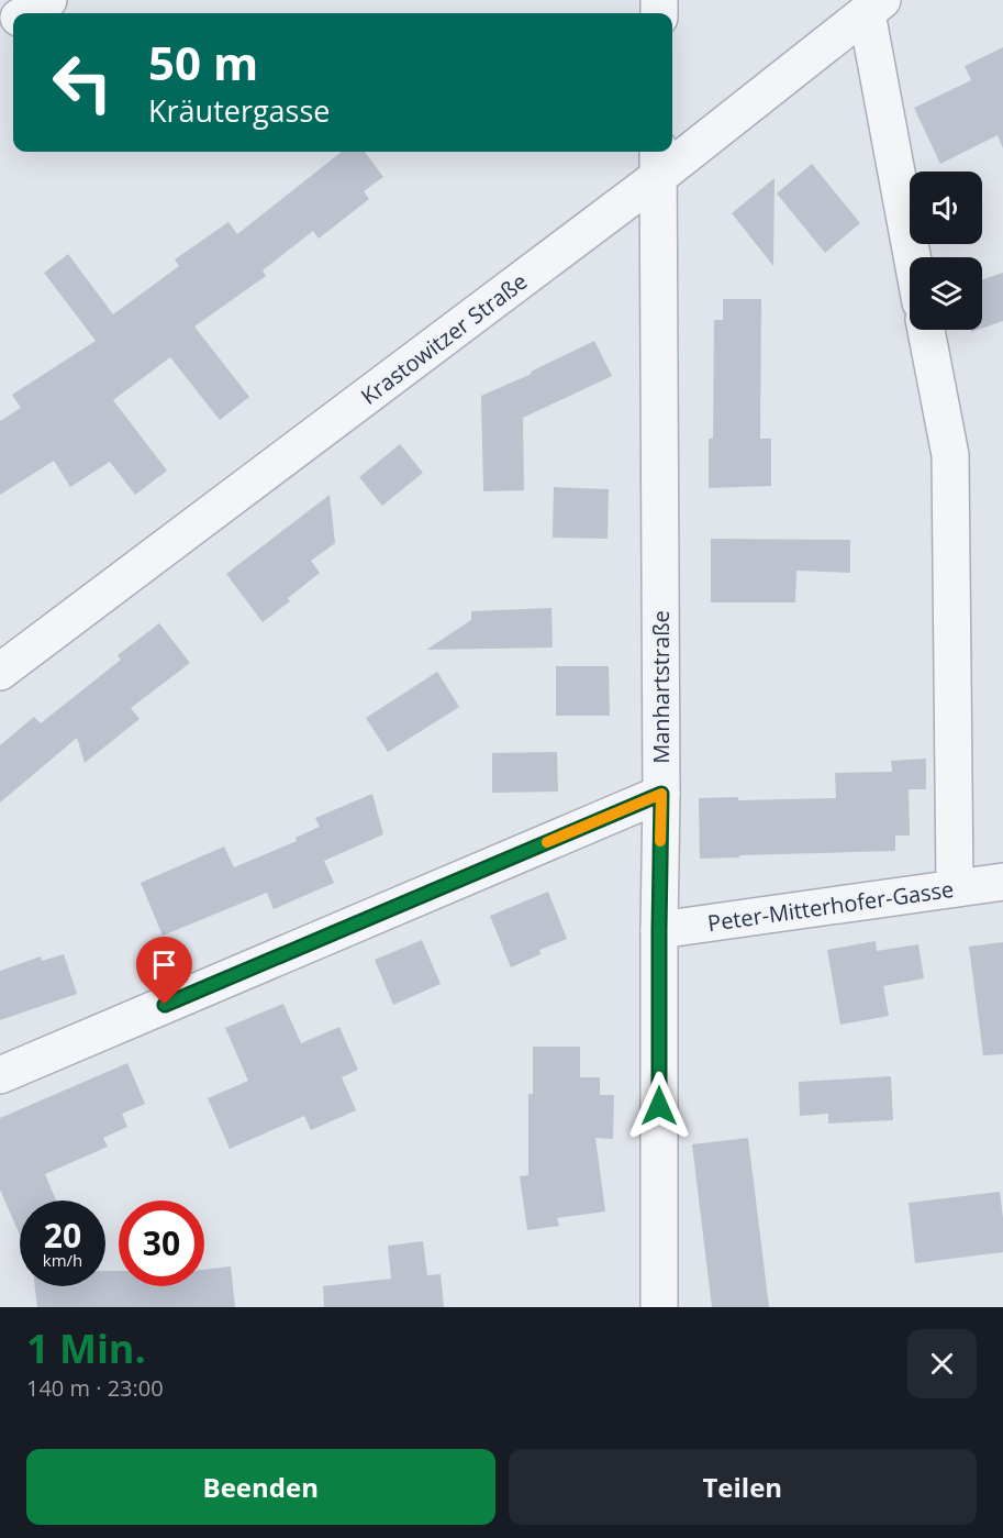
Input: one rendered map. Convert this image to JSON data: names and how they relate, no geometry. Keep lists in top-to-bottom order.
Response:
{
  "streets": {
    "street": ["Krastowitzer Straße", "Manhartstraße", "Peter-Mitterhofer-Gasse"]
  },
  "crossings": [
    ["Krastowitzer Straße", "Manhartstraße"],
    ["Manhartstraße", "Peter-Mitterhofer-Gasse"]
  ],
  "page": {
    "turn": ["50 m", "Kräutergasse"],
    "speed": "20 km/h",
    "limit": "30",
    "heading": ["1 Min.", "140 m · 23:00"],
    "buttons": ["Beenden", "Teilen"]
  }
}
